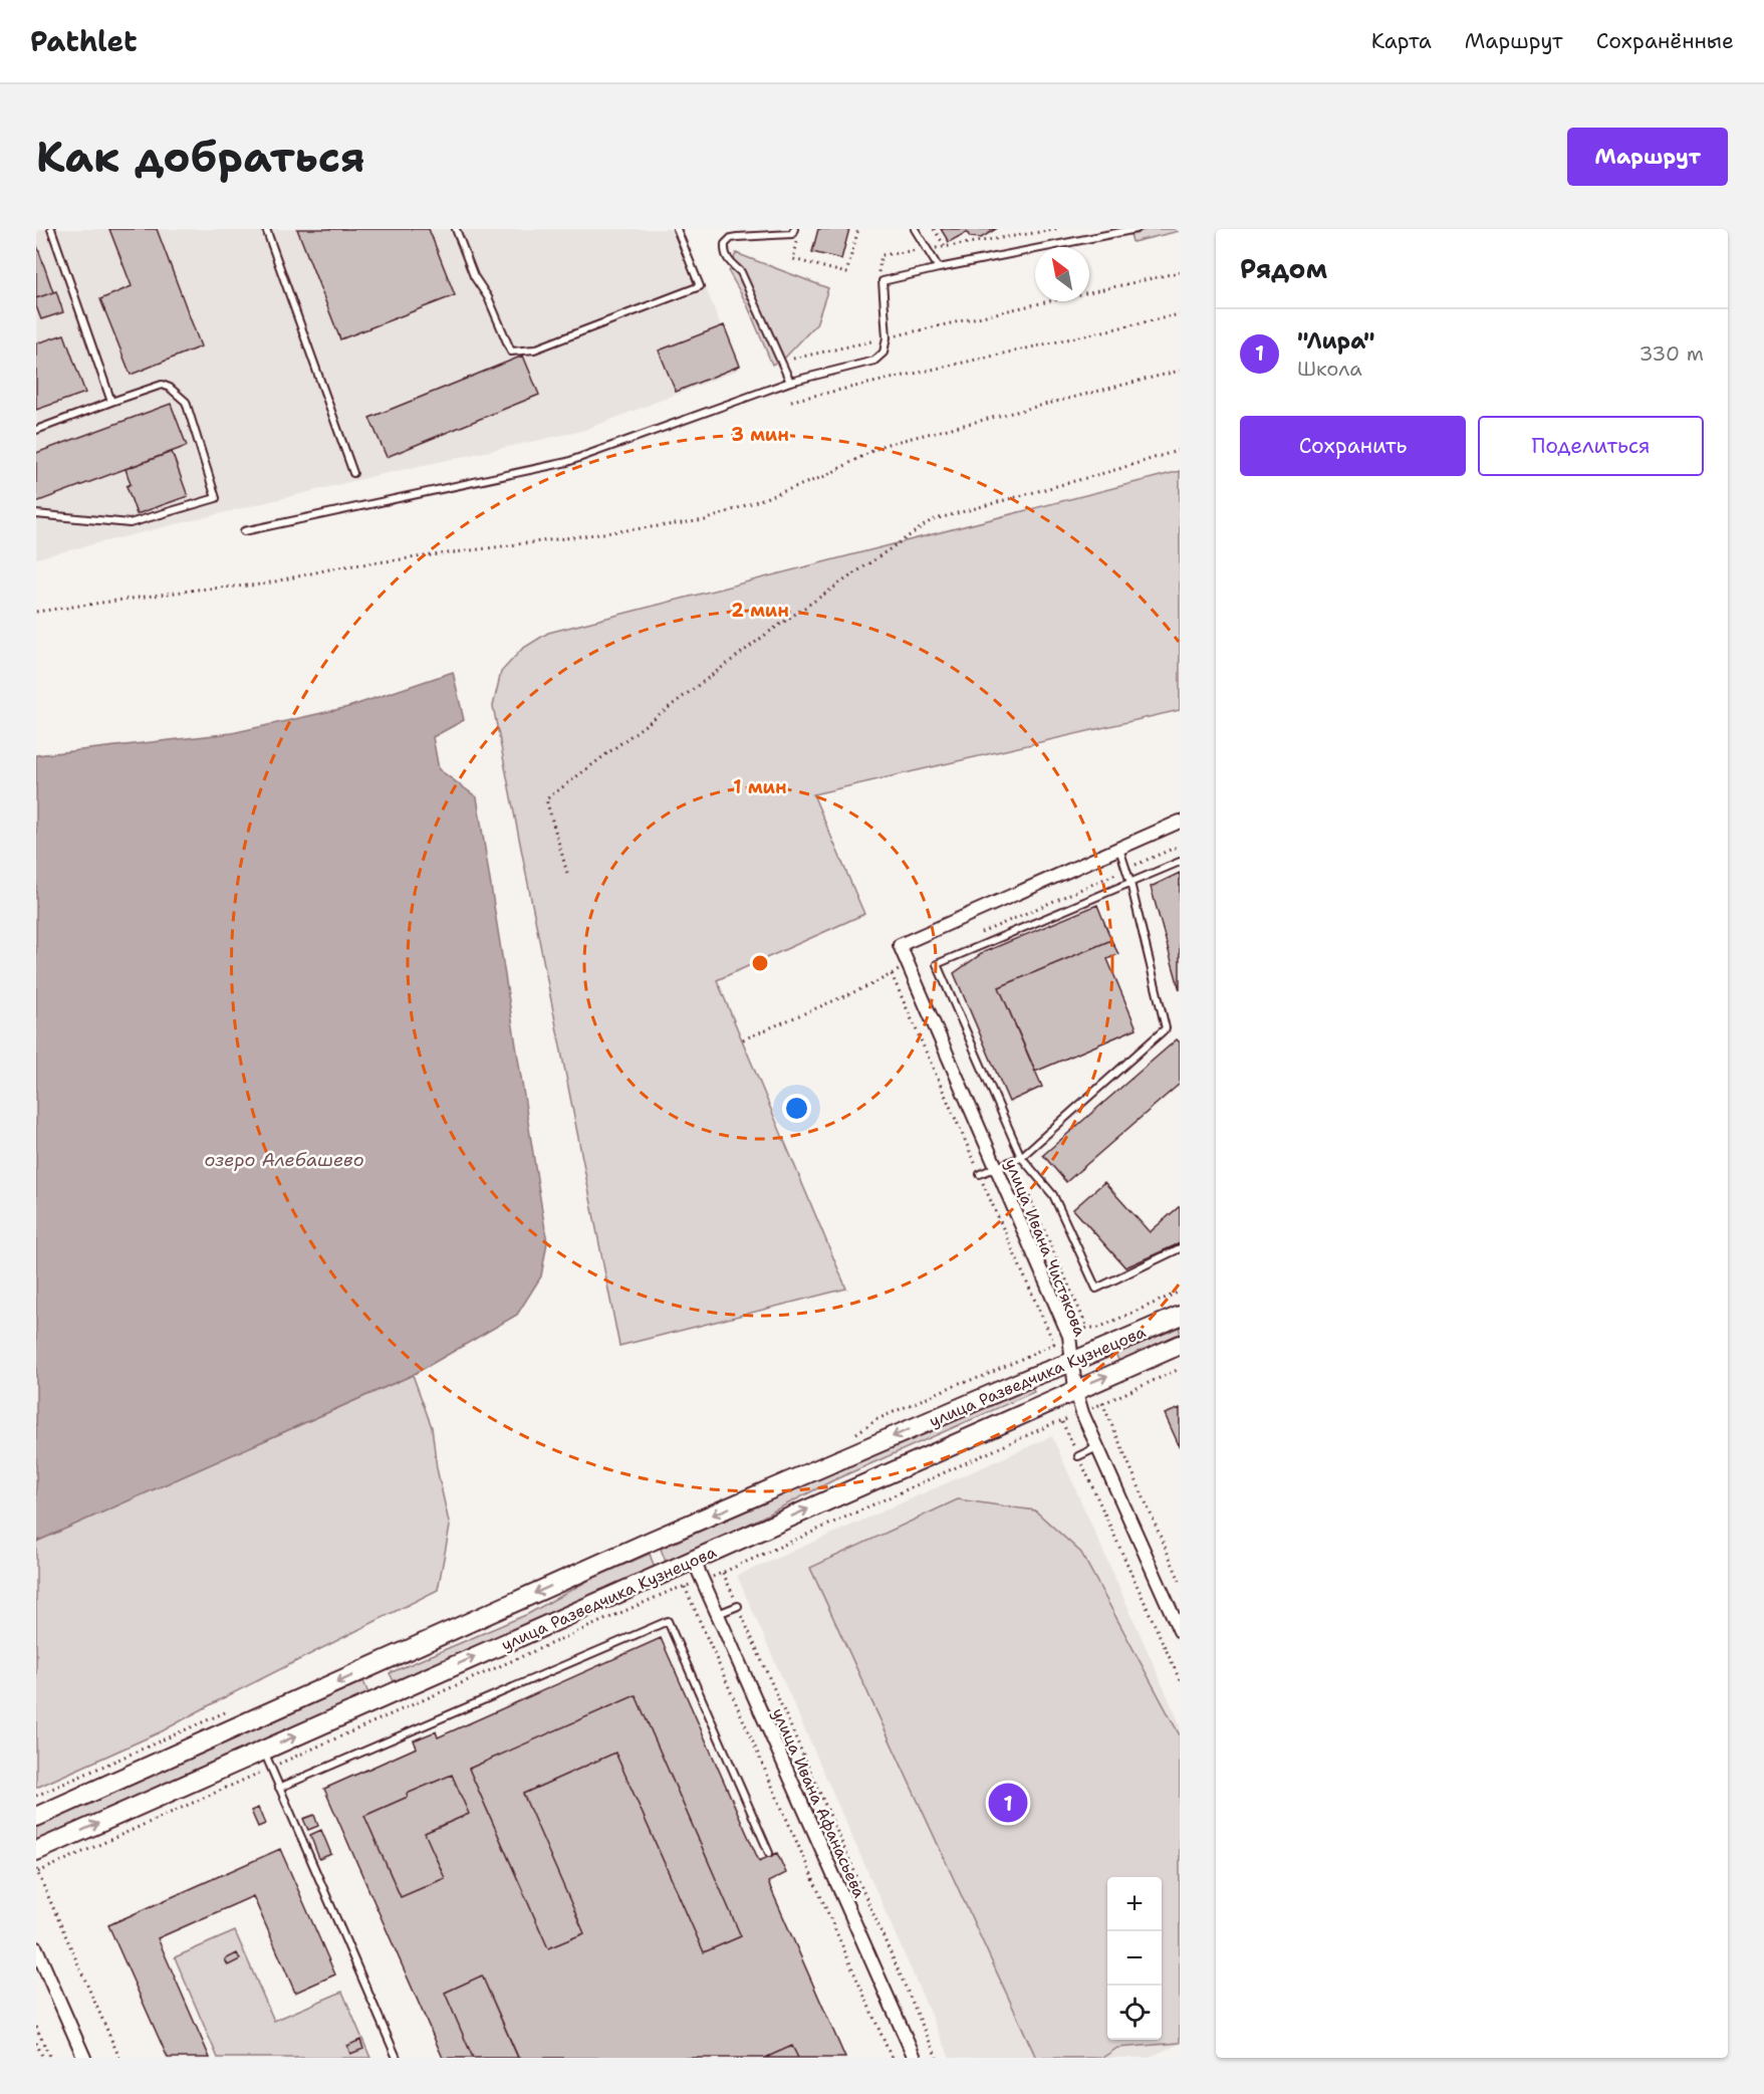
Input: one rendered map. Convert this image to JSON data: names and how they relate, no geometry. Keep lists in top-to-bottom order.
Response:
{
  "streets": {
    "main road": ["улица Разведчика Кузнецова"],
    "street": ["улица Ивана Чистякова", "улица Ивана Афанасьева"]
  },
  "crossings": [
    ["улица Ивана Чистякова", "улица Разведчика Кузнецова"],
    ["улица Разведчика Кузнецова", "улица Ивана Афанасьева"]
  ],
  "water": ["озеро Алебашево"],
  "north": "top left",
  "page": {
    "header": "Pathlet",
    "nav": ["Карта", "Маршрут", "Сохранённые"],
    "buttons": [
      "Маршрут",
      ["Сохранить", "Поделиться"]
    ],
    "title": "Как добраться",
    "heading": "Рядом",
    "list": [
      {
        "mark": "1",
        "name": "\"Лира\"",
        "note": "Школа",
        "value": "330 m"
      }
    ],
    "pins": "1",
    "map_buttons": ["+", "−"]
  },
  "rings": ["3 мин", "2 мин", "1 мин"]
}
